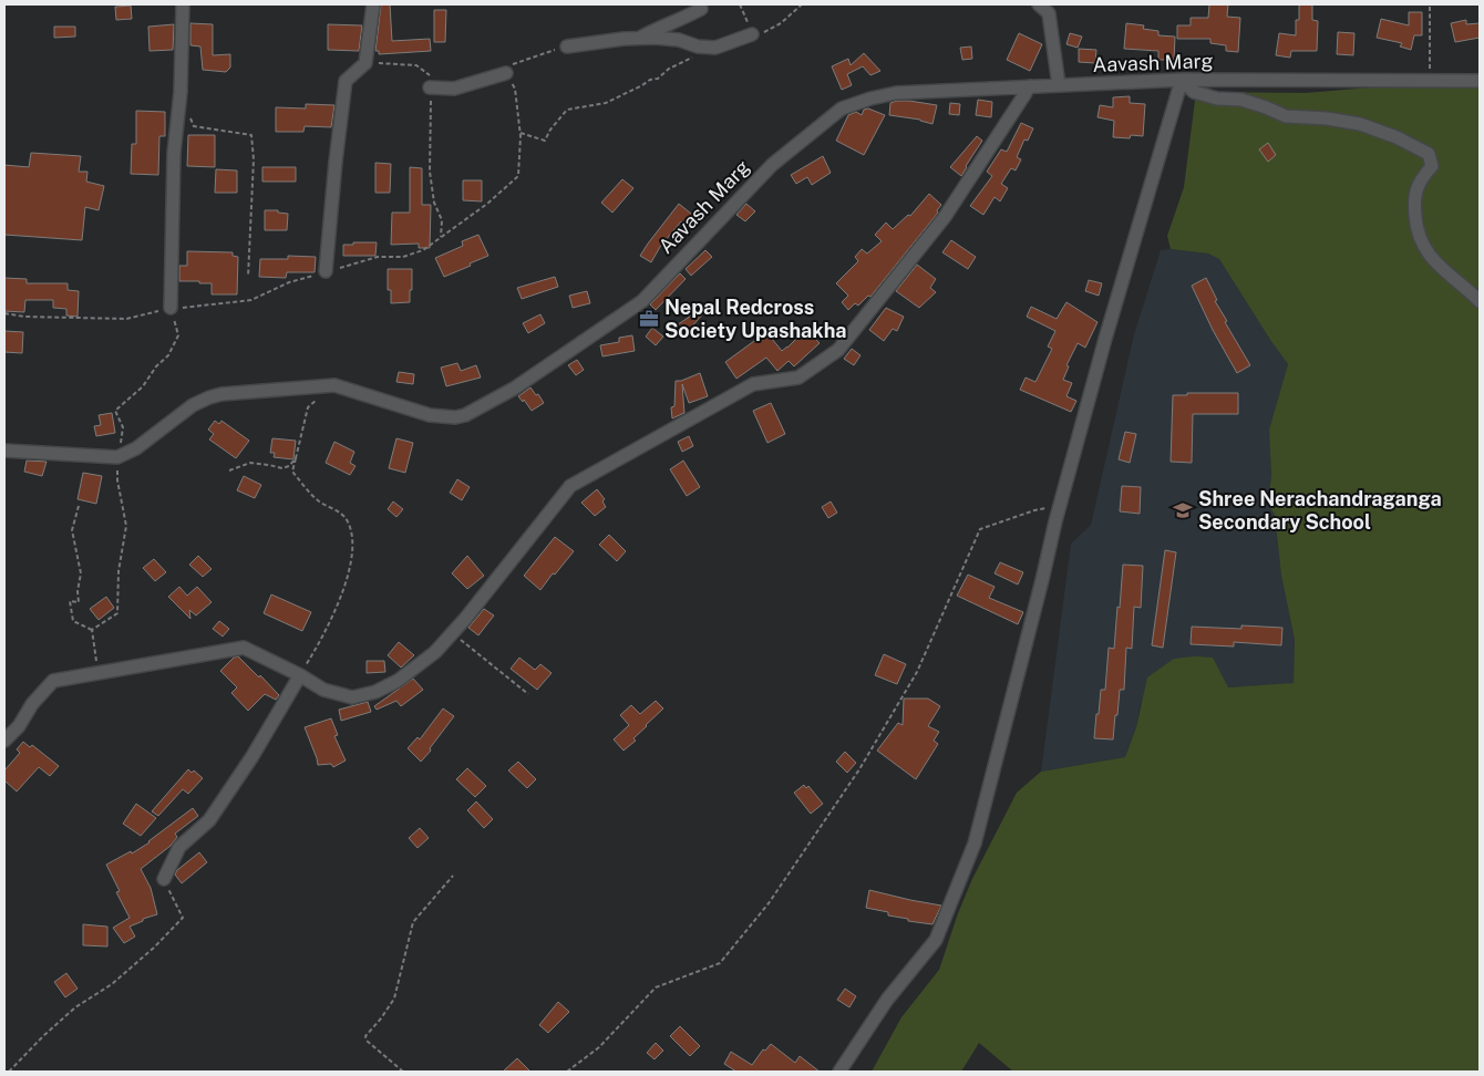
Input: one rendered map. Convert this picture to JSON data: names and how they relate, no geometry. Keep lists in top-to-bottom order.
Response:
{
  "streets": {
    "street": ["Aavash Marg"]
  },
  "places": {
    "office": ["Nepal Redcross Society Upashakha"],
    "school or university": ["Shree Nerachandraganga Secondary School"]
  }
}
